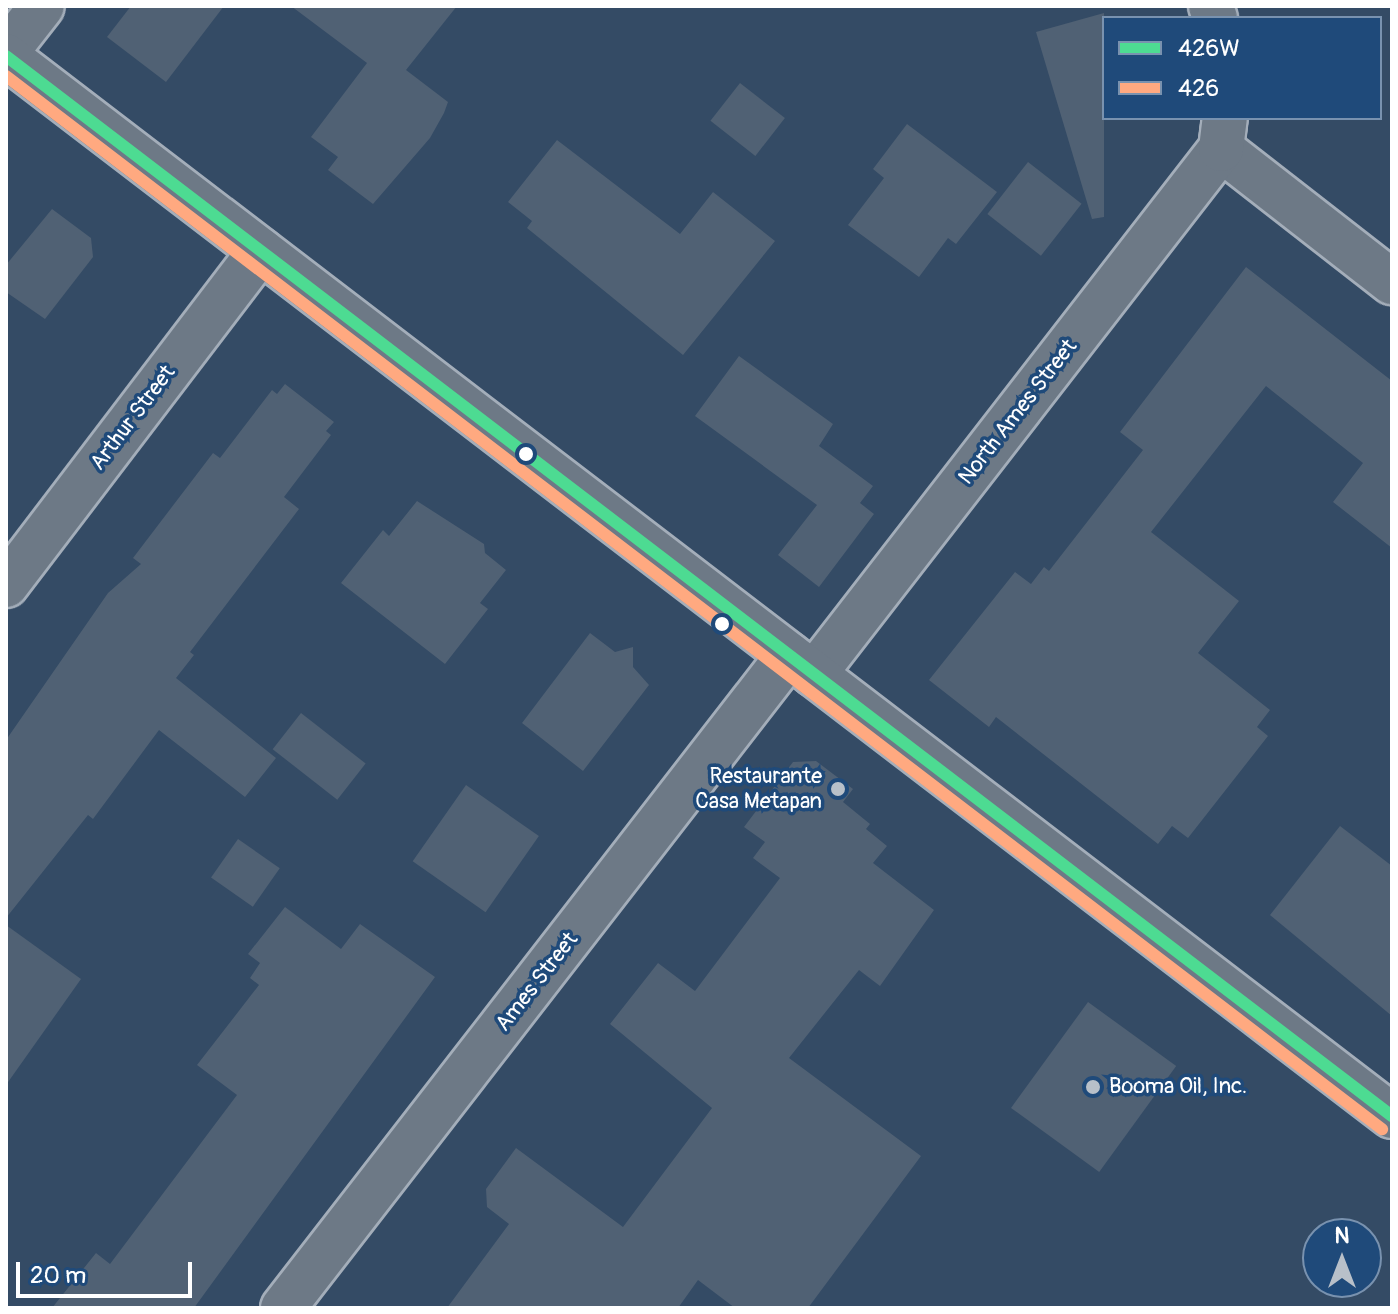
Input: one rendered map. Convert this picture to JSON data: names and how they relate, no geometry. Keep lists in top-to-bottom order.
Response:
{
  "streets": {
    "street": ["North Ames Street", "Arthur Street", "Ames Street"]
  },
  "crossings": [
    ["North Ames Street", "Ames Street"]
  ],
  "places": ["Restaurante Casa Metapan", "Booma Oil, Inc."],
  "lines": ["transit line 426W", "transit line 426"],
  "legend": ["426W", "426"],
  "scale_bar": "20 m",
  "north": "top"
}
